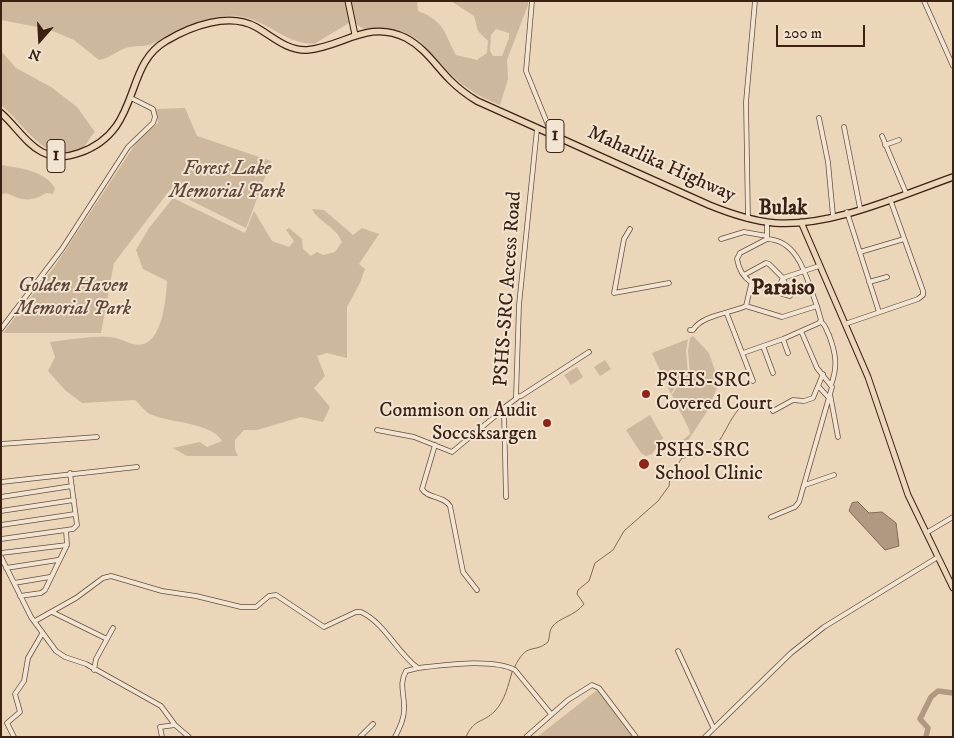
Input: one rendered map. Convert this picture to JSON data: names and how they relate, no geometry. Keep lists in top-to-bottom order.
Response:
{
  "streets": {
    "highway": ["1", "Maharlika Highway"],
    "street": ["PSHS-SRC Access Road"]
  },
  "crossings": [
    ["1", "Maharlika Highway"],
    ["Maharlika Highway", "PSHS-SRC Access Road"]
  ],
  "districts": ["Bulak", "Paraiso"],
  "parks": ["Forest Lake Memorial Park", "Golden Haven Memorial Park"],
  "places": ["PSHS-SRC Covered Court", "Commison on Audit Soccsksargen", "PSHS-SRC School Clinic"],
  "scale_bar": "200 m",
  "north": "bottom"
}
